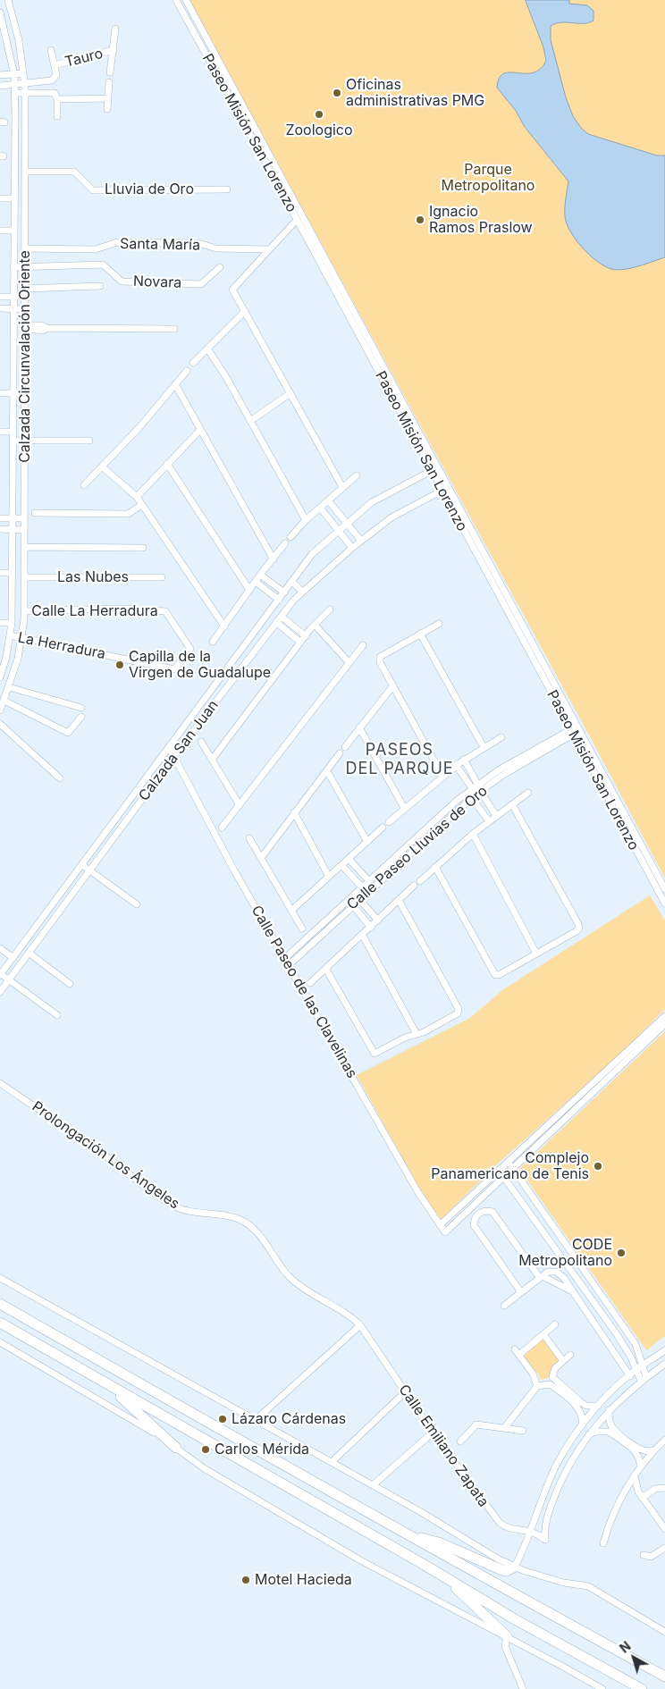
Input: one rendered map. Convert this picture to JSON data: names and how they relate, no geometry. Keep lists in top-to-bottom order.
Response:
{
  "streets": {
    "street": [
      "Tauro",
      "Paseo Misión San Lorenzo",
      "Lluvia de Oro",
      "Santa María",
      "Novara",
      "Calzada Circunvalación Oriente",
      "Las Nubes",
      "Calle La Herradura",
      "La Herradura",
      "Calzada San Juan",
      "Calle Paseo Lluvias de Oro",
      "Calle Paseo de las Clavelinas",
      "Prolongación Los Ángeles",
      "Calle Emiliano Zapata"
    ]
  },
  "crossings": [
    ["Tauro", "Calzada Circunvalación Oriente"],
    ["Paseo Misión San Lorenzo", "Calzada San Juan"],
    ["Paseo Misión San Lorenzo", "Calle Paseo Lluvias de Oro"],
    ["Lluvia de Oro", "Calzada Circunvalación Oriente"],
    ["Santa María", "Calzada Circunvalación Oriente"],
    ["Novara", "Calzada Circunvalación Oriente"],
    ["Calzada Circunvalación Oriente", "Las Nubes"],
    ["Calzada Circunvalación Oriente", "Calle La Herradura"],
    ["Calzada Circunvalación Oriente", "La Herradura"],
    ["Calle La Herradura", "La Herradura"],
    ["Calzada San Juan", "Calle Paseo de las Clavelinas"],
    ["Calle Paseo Lluvias de Oro", "Calle Paseo de las Clavelinas"],
    ["Prolongación Los Ángeles", "Calle Emiliano Zapata"]
  ],
  "districts": ["PASEOS DEL PARQUE"],
  "parks": ["Parque Metropolitano"],
  "places": [
    "Oficinas administrativas PMG",
    "Zoologico",
    "Ignacio Ramos Praslow",
    "Capilla de la Virgen de Guadalupe",
    "Complejo Panamericano de Tenis",
    "CODE Metropolitano",
    "Lázaro Cárdenas",
    "Carlos Mérida",
    "Motel Hacieda"
  ],
  "north": "top left"
}
